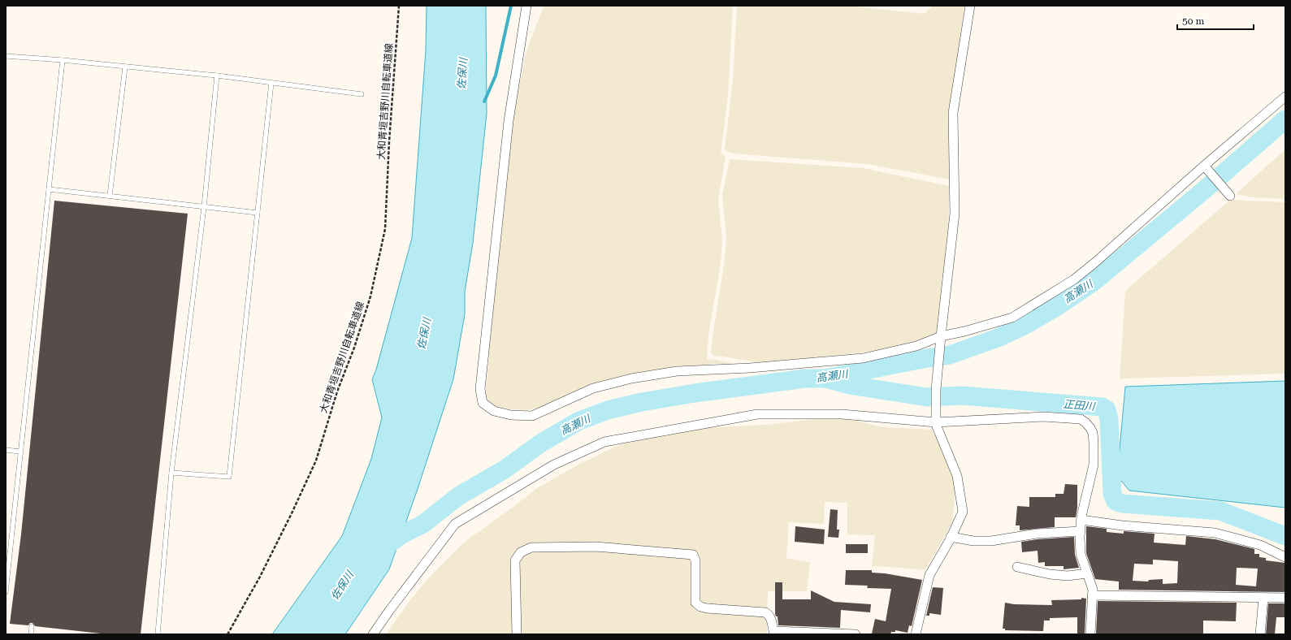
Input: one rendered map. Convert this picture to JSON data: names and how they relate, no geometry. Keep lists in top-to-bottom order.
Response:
{
  "streets": {
    "path": ["大和青垣吉野川自転車道線"]
  },
  "water": ["佐保川", "高瀬川", "正田川"],
  "scale_bar": "50 m"
}
